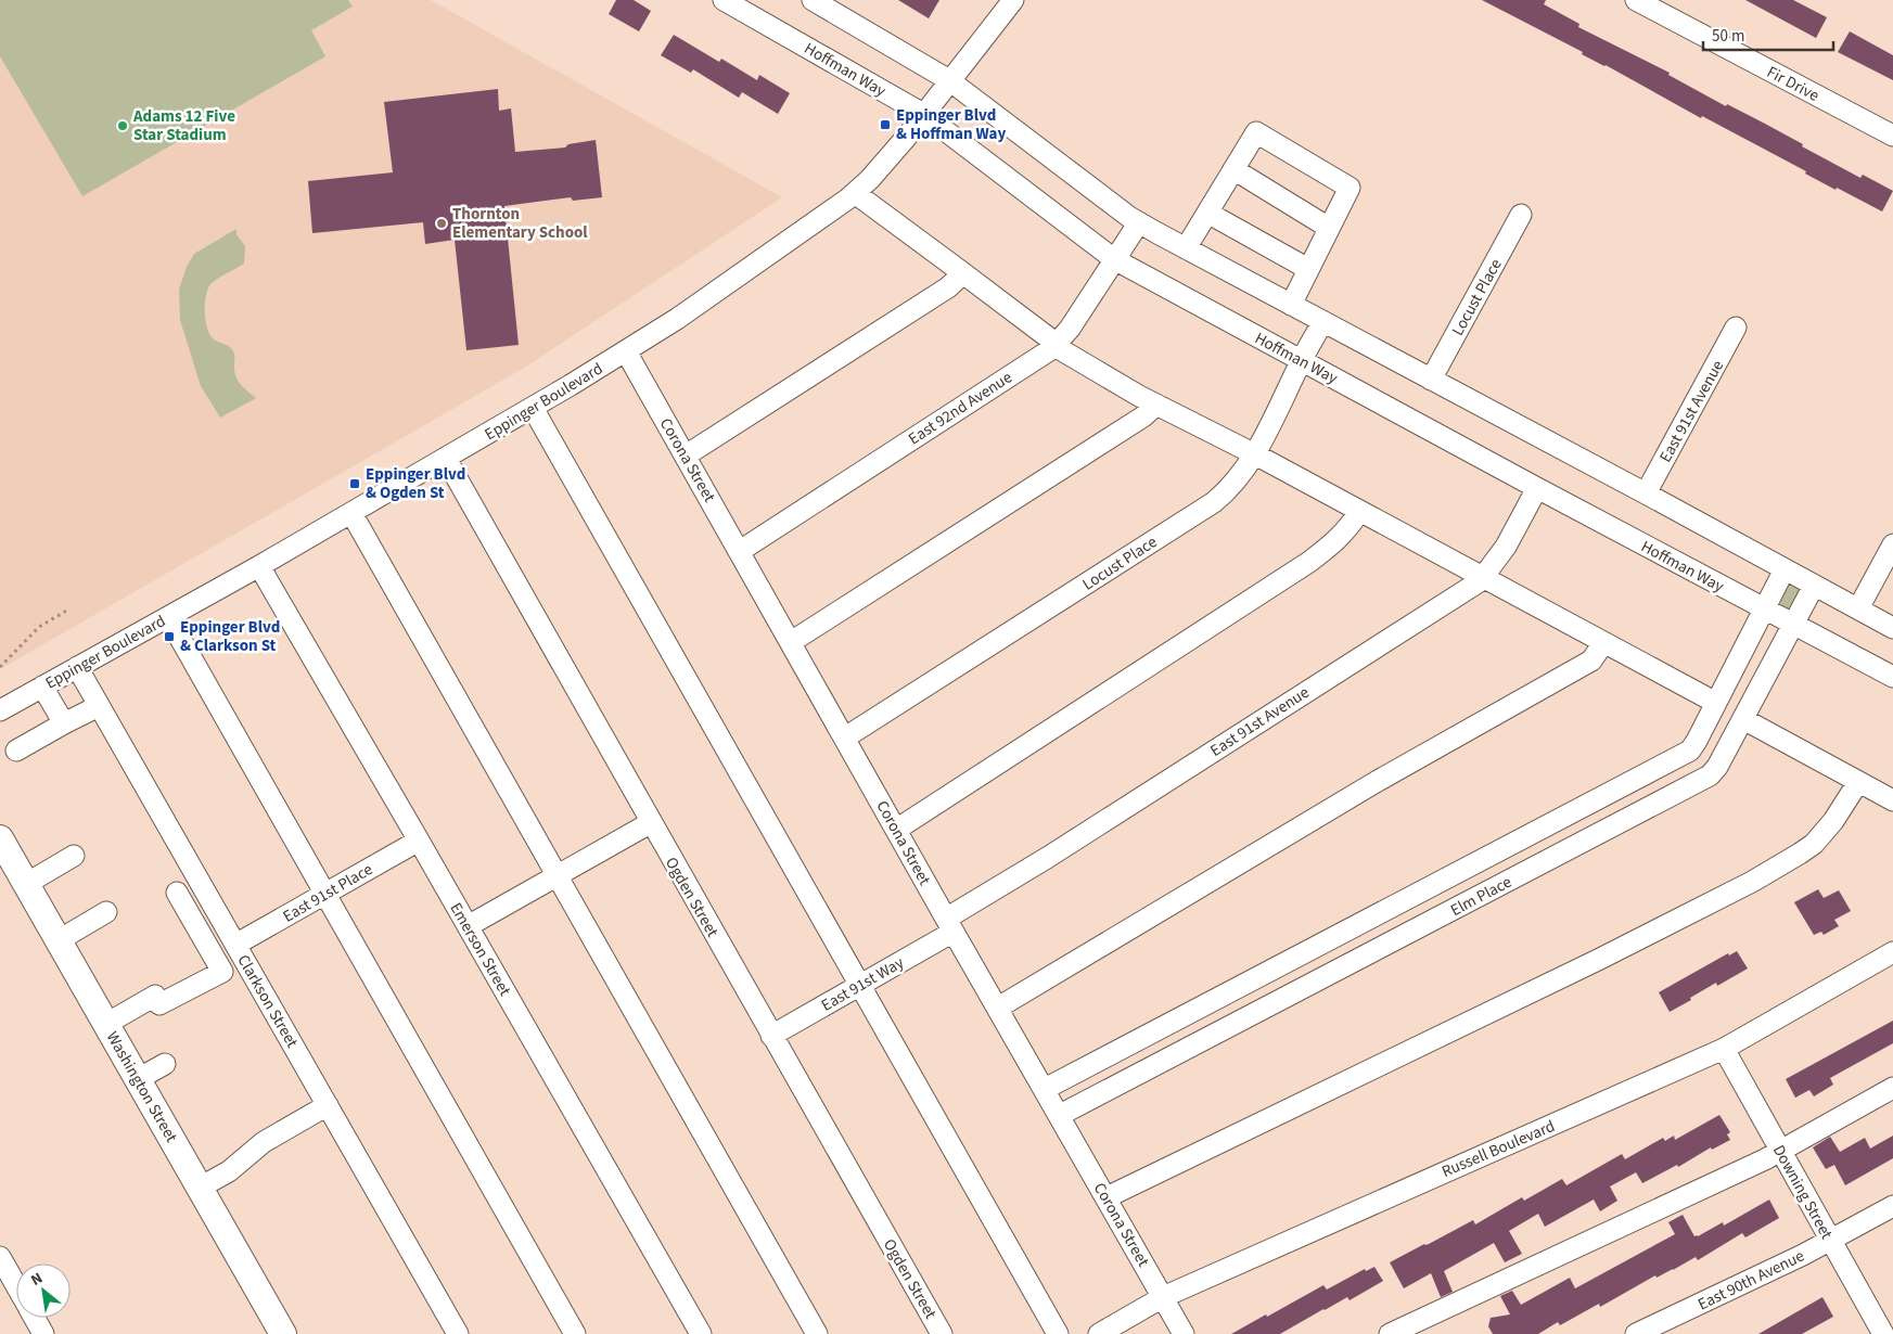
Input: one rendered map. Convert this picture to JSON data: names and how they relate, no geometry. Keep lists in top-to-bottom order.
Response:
{
  "streets": {
    "main road": ["Washington Street"],
    "street": [
      "Hoffman Way",
      "Fir Drive",
      "Locust Place",
      "Eppinger Boulevard",
      "East 92nd Avenue",
      "East 91st Avenue",
      "Corona Street",
      "East 91st Place",
      "Elm Place",
      "Ogden Street",
      "Emerson Street",
      "East 91st Way",
      "Clarkson Street",
      "Russell Boulevard",
      "Downing Street",
      "East 90th Avenue"
    ]
  },
  "crossings": [
    ["Hoffman Way", "Locust Place"],
    ["Hoffman Way", "Eppinger Boulevard"],
    ["Hoffman Way", "East 92nd Avenue"],
    ["Hoffman Way", "East 91st Avenue"],
    ["Hoffman Way", "Elm Place"],
    ["Locust Place", "Corona Street"],
    ["Eppinger Boulevard", "Corona Street"],
    ["Eppinger Boulevard", "Ogden Street"],
    ["Eppinger Boulevard", "Emerson Street"],
    ["Eppinger Boulevard", "Clarkson Street"],
    ["East 92nd Avenue", "Corona Street"],
    ["East 91st Avenue", "Corona Street"],
    ["East 91st Avenue", "East 91st Way"],
    ["Corona Street", "Elm Place"],
    ["Corona Street", "East 91st Way"],
    ["Corona Street", "Russell Boulevard"],
    ["East 91st Place", "Emerson Street"],
    ["East 91st Place", "Clarkson Street"],
    ["Ogden Street", "East 91st Way"],
    ["Russell Boulevard", "Downing Street"],
    ["Downing Street", "East 90th Avenue"]
  ],
  "places": {
    "transit": ["Eppinger Blvd & Hoffman Way", "Eppinger Blvd & Ogden St", "Eppinger Blvd & Clarkson St"],
    "other": ["Adams 12 Five Star Stadium", "Thornton Elementary School"]
  },
  "scale_bar": "50 m",
  "north": "top left"
}
